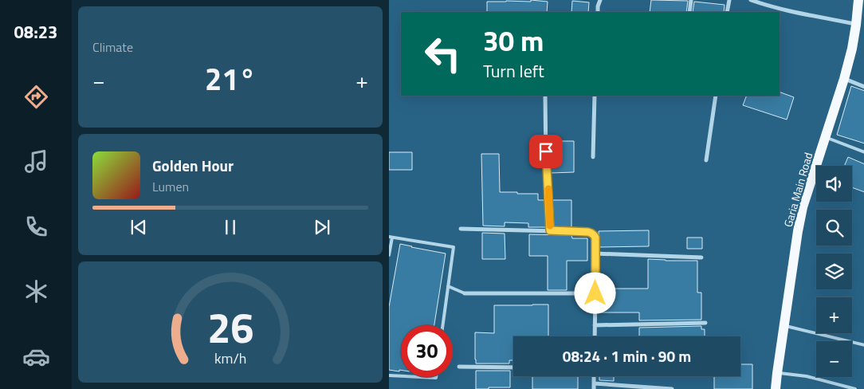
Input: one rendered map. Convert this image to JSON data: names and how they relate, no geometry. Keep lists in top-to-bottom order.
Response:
{
  "streets": {
    "main road": ["Garia Main Road"]
  },
  "page": {
    "tabs": "08:23",
    "tile": "Climate",
    "turn": ["30 m", "Turn left"],
    "heat": ["−", "21°", "+"],
    "song": ["Golden Hour", "Lumen"],
    "map_buttons": ["+", "−"],
    "limit": "30",
    "trip": "08:24 · 1 min · 90 m",
    "gauge": ["26", "km/h"]
  }
}
